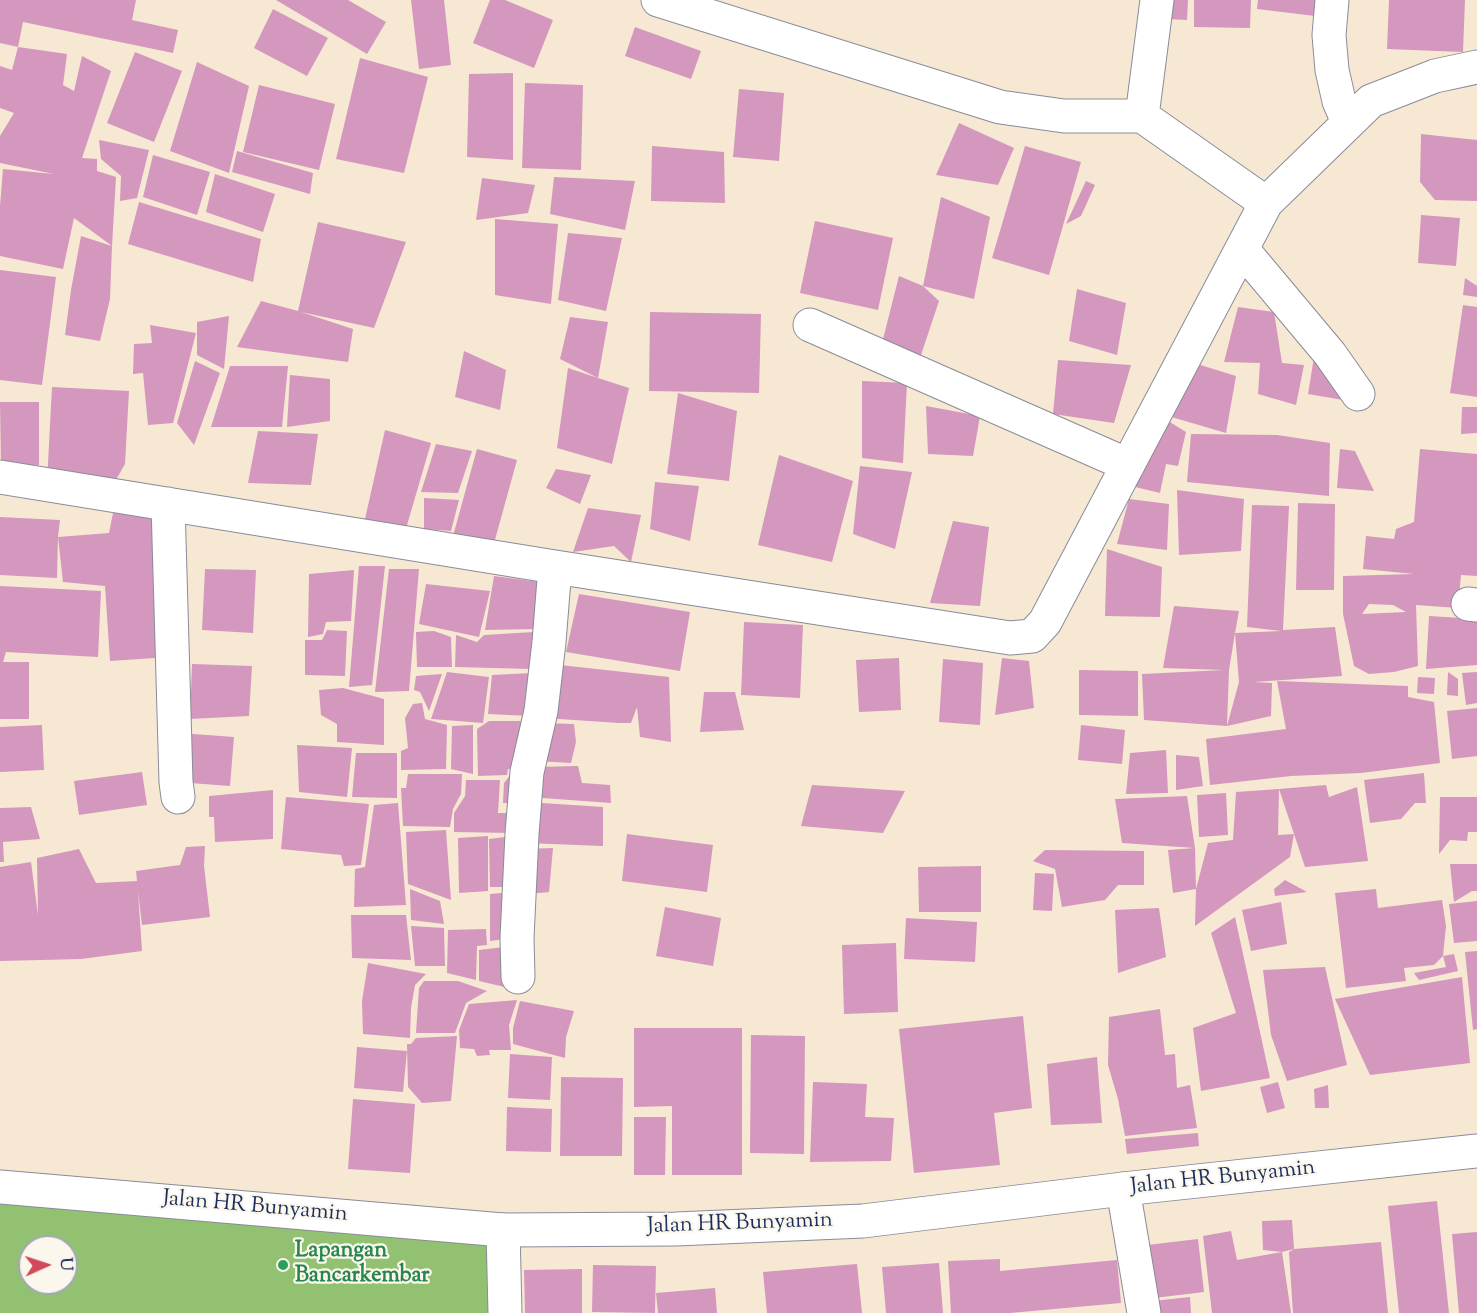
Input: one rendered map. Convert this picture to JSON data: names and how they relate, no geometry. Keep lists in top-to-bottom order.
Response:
{
  "streets": {
    "street": ["Jalan HR Bunyamin"]
  },
  "places": ["Lapangan Bancarkembar"],
  "north": "right"
}
